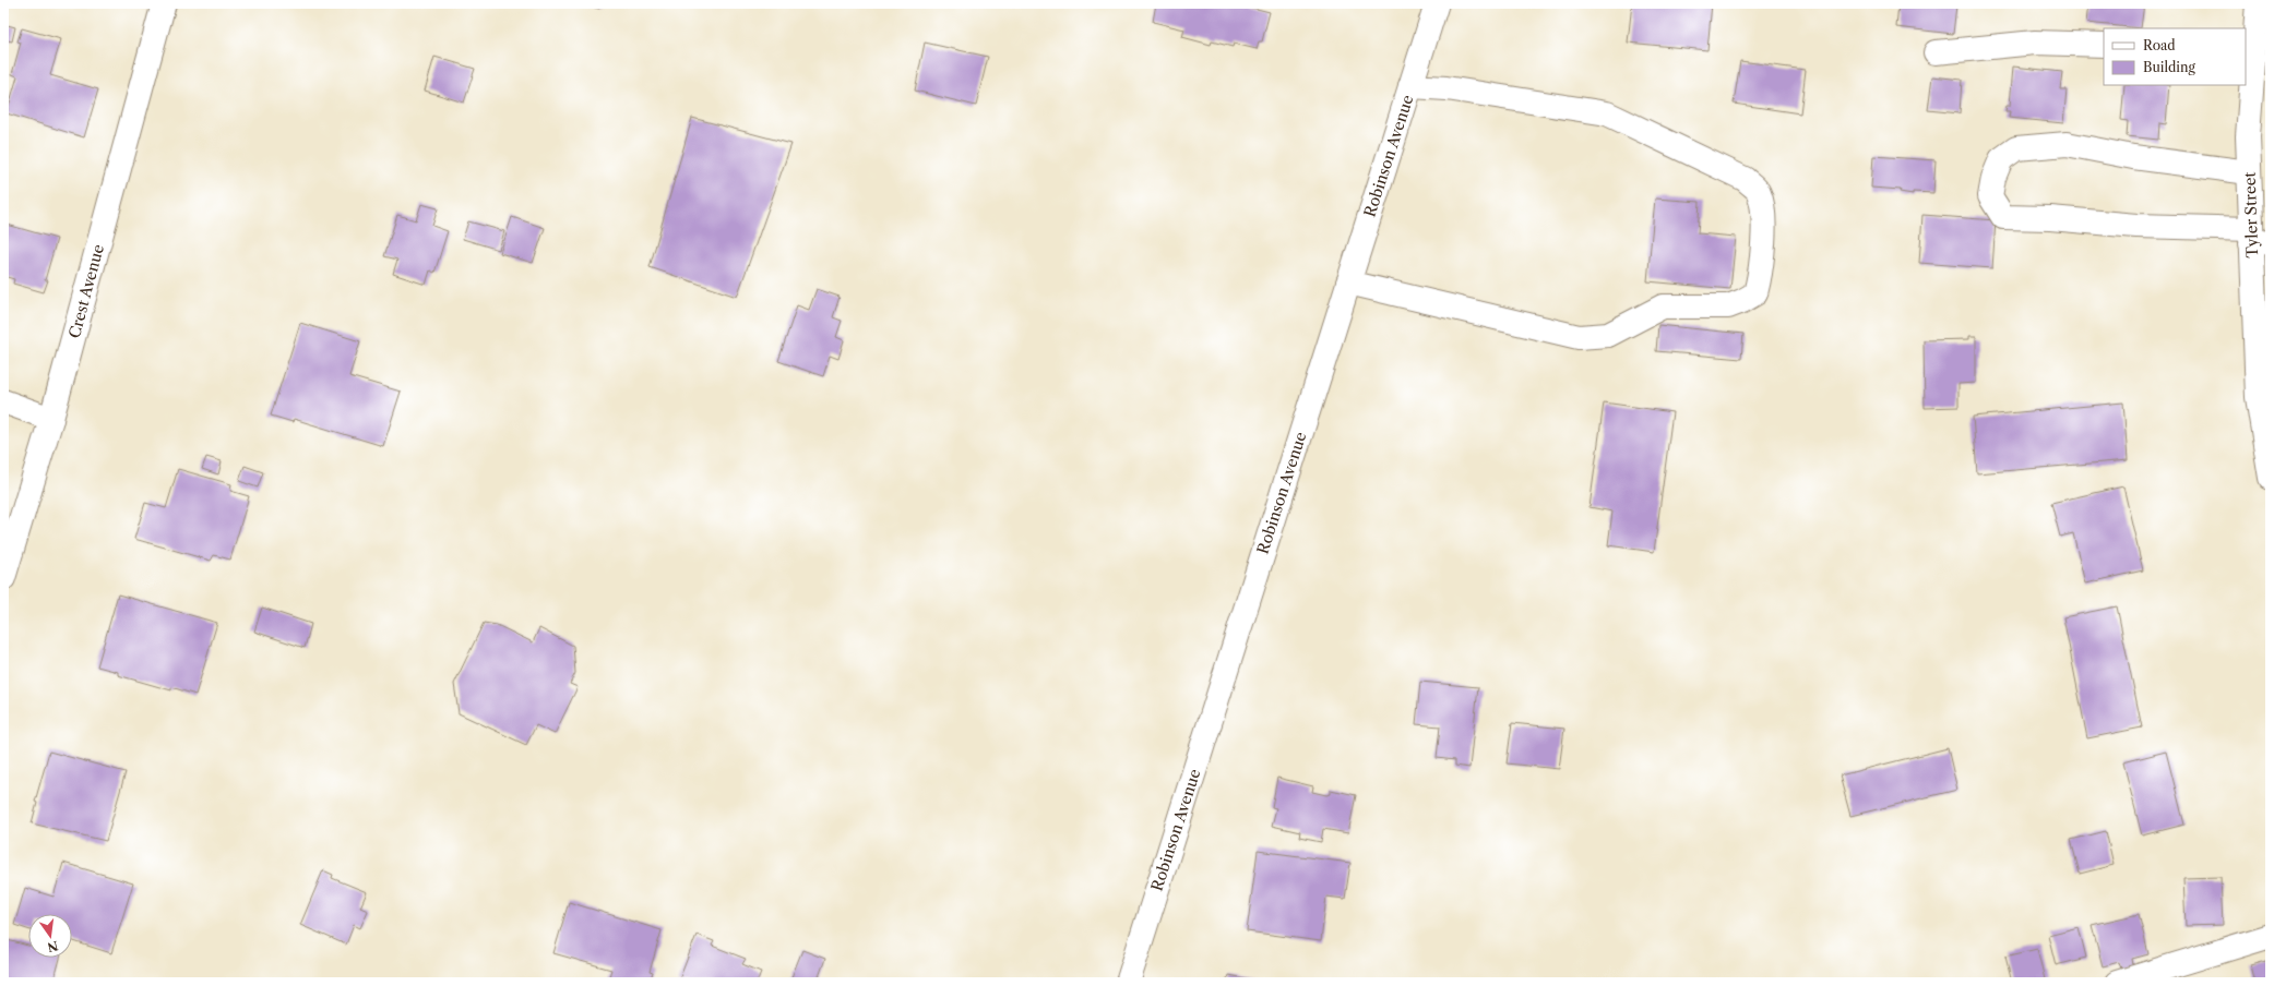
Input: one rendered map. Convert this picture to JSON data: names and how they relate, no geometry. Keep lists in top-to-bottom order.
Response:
{
  "streets": {
    "street": ["Robinson Avenue", "Tyler Street", "Crest Avenue"]
  },
  "legend": ["Road", "Building"],
  "north": "bottom"
}
